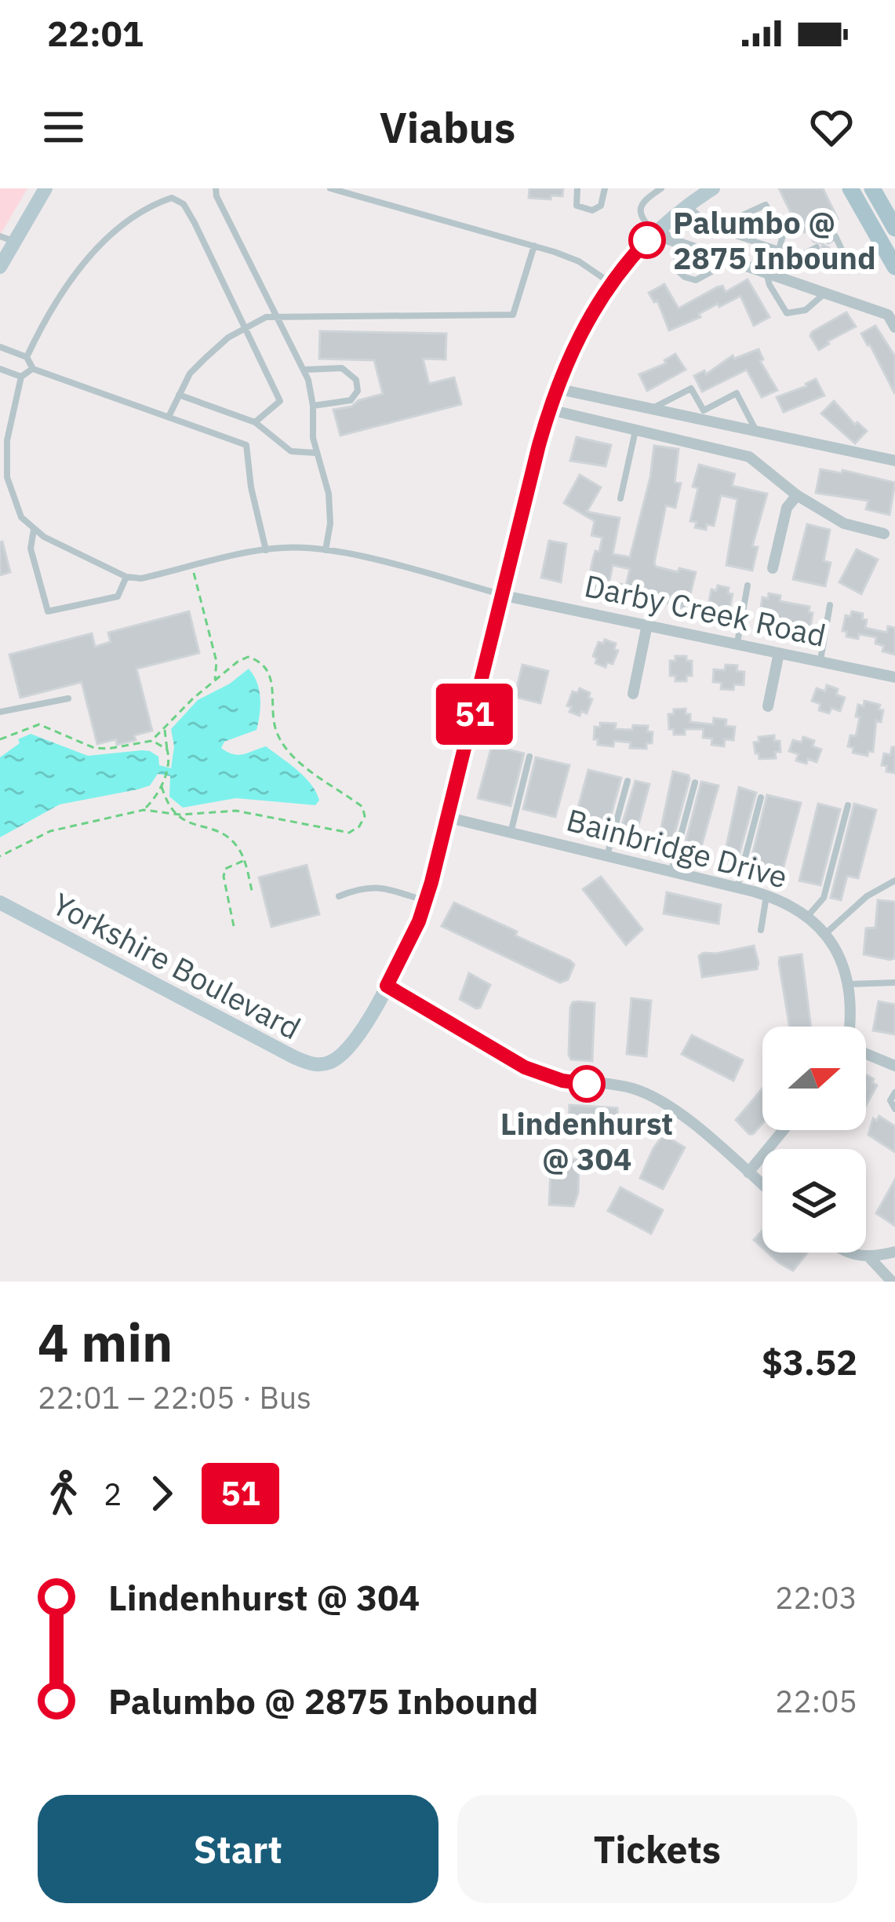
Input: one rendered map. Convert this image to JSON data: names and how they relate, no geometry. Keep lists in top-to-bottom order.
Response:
{
  "streets": {
    "street": ["Darby Creek Road", "Bainbridge Drive", "Yorkshire Boulevard"]
  },
  "places": ["Palumbo @ 2875 Inbound", "Lindenhurst @ 304"],
  "lines": ["bus line 51"],
  "north": "right",
  "page": {
    "status": "22:01",
    "header": "Viabus",
    "on_map": "51",
    "heading": ["4 min", "22:01 – 22:05 · Bus", "$3.52"],
    "legs": ["2", "51"],
    "list": [
      {
        "name": "Lindenhurst @ 304",
        "value": "22:03"
      },
      {
        "name": "Palumbo @ 2875 Inbound",
        "value": "22:05"
      }
    ],
    "buttons": ["Start", "Tickets"]
  }
}
